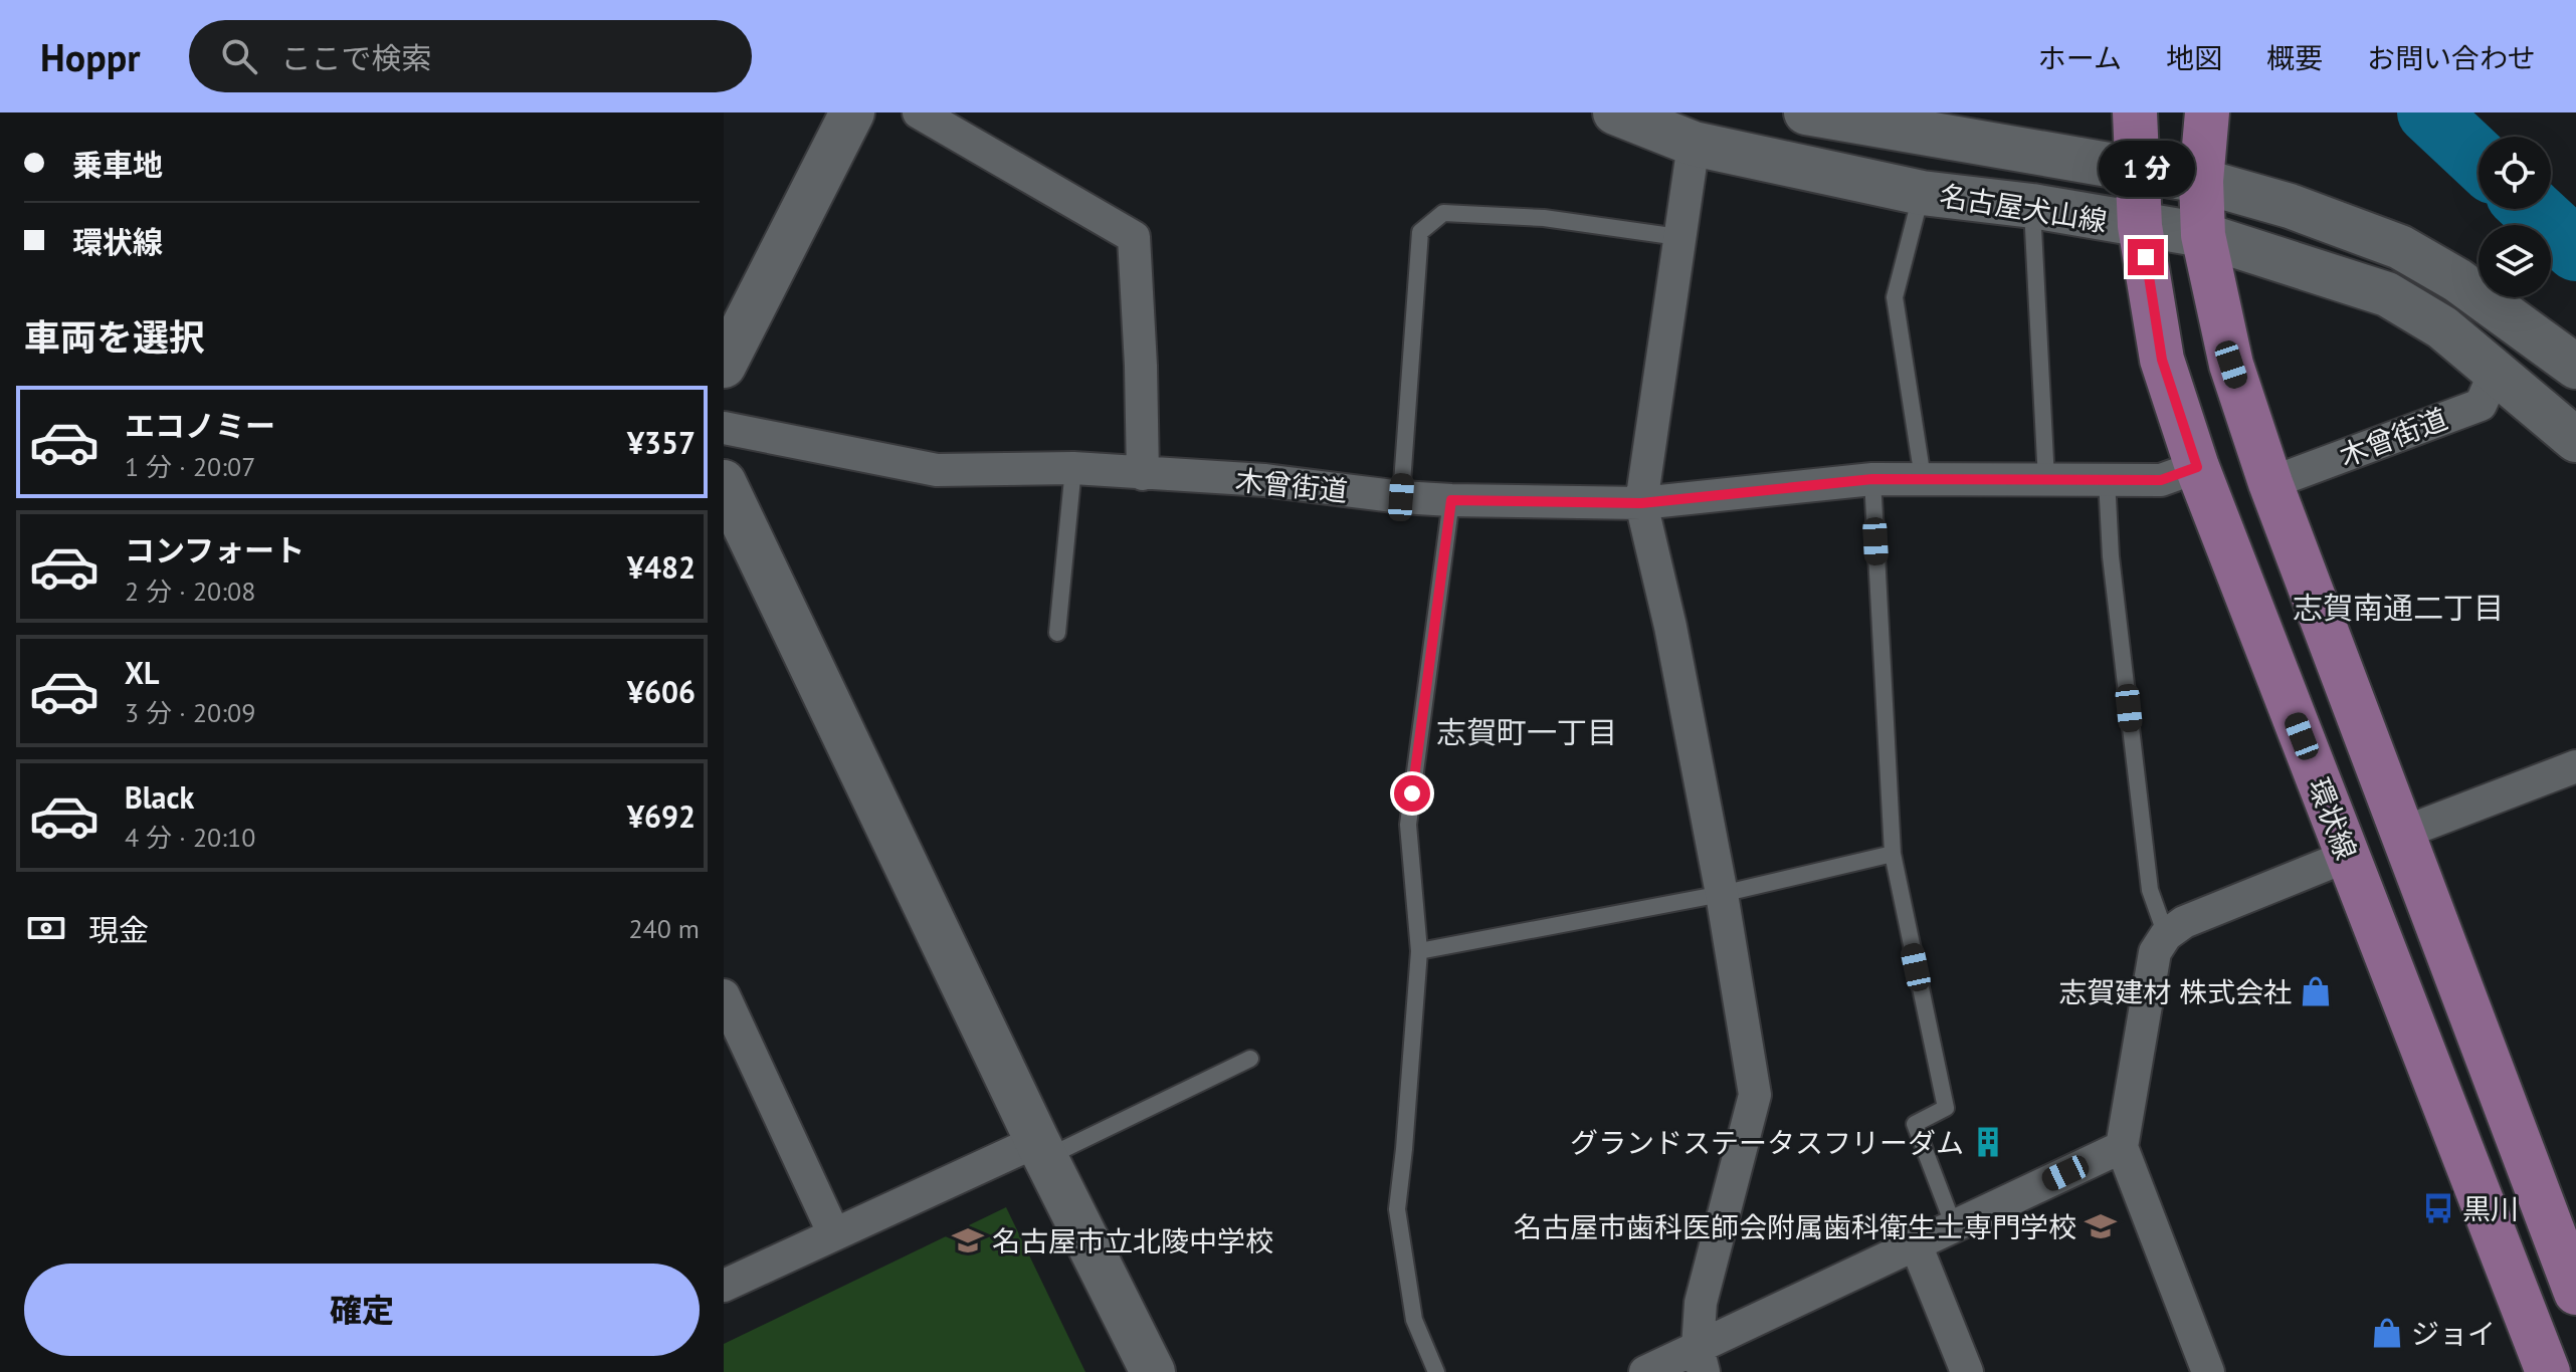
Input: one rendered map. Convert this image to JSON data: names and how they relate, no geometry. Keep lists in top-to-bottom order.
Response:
{
  "streets": {
    "main road": ["名古屋犬山線", "環状線"],
    "street": ["木曾街道"]
  },
  "crossings": [
    ["名古屋犬山線", "木曾街道"],
    ["名古屋犬山線", "環状線"],
    ["木曾街道", "環状線"]
  ],
  "districts": ["志賀南通二丁目", "志賀町一丁目"],
  "places": {
    "shop": ["志賀建材 株式会社", "ジョイ"],
    "building": ["グランドステータスフリーダム"],
    "bus stop": ["黒川"],
    "school or university": ["名古屋市歯科医師会附属歯科衛生士専門学校", "名古屋市立北陵中学校"]
  },
  "page": {
    "header": "Hoppr",
    "search": "ここで検索",
    "nav": [
      "ホーム",
      "地図",
      "概要",
      "お問い合わせ"
    ],
    "banner": ["乗車地", "環状線"],
    "bubble": "1 分",
    "heading": "車両を選択",
    "list": [
      {
        "name": "エコノミー",
        "note": "1 分 · 20:07",
        "value": "¥357"
      },
      {
        "name": "コンフォート",
        "note": "2 分 · 20:08",
        "value": "¥482"
      },
      {
        "name": "XL",
        "note": "3 分 · 20:09",
        "value": "¥606"
      },
      {
        "name": "Black",
        "note": "4 分 · 20:10",
        "value": "¥692"
      }
    ],
    "pay": ["現金", "240 m"],
    "buttons": "確定"
  }
}
